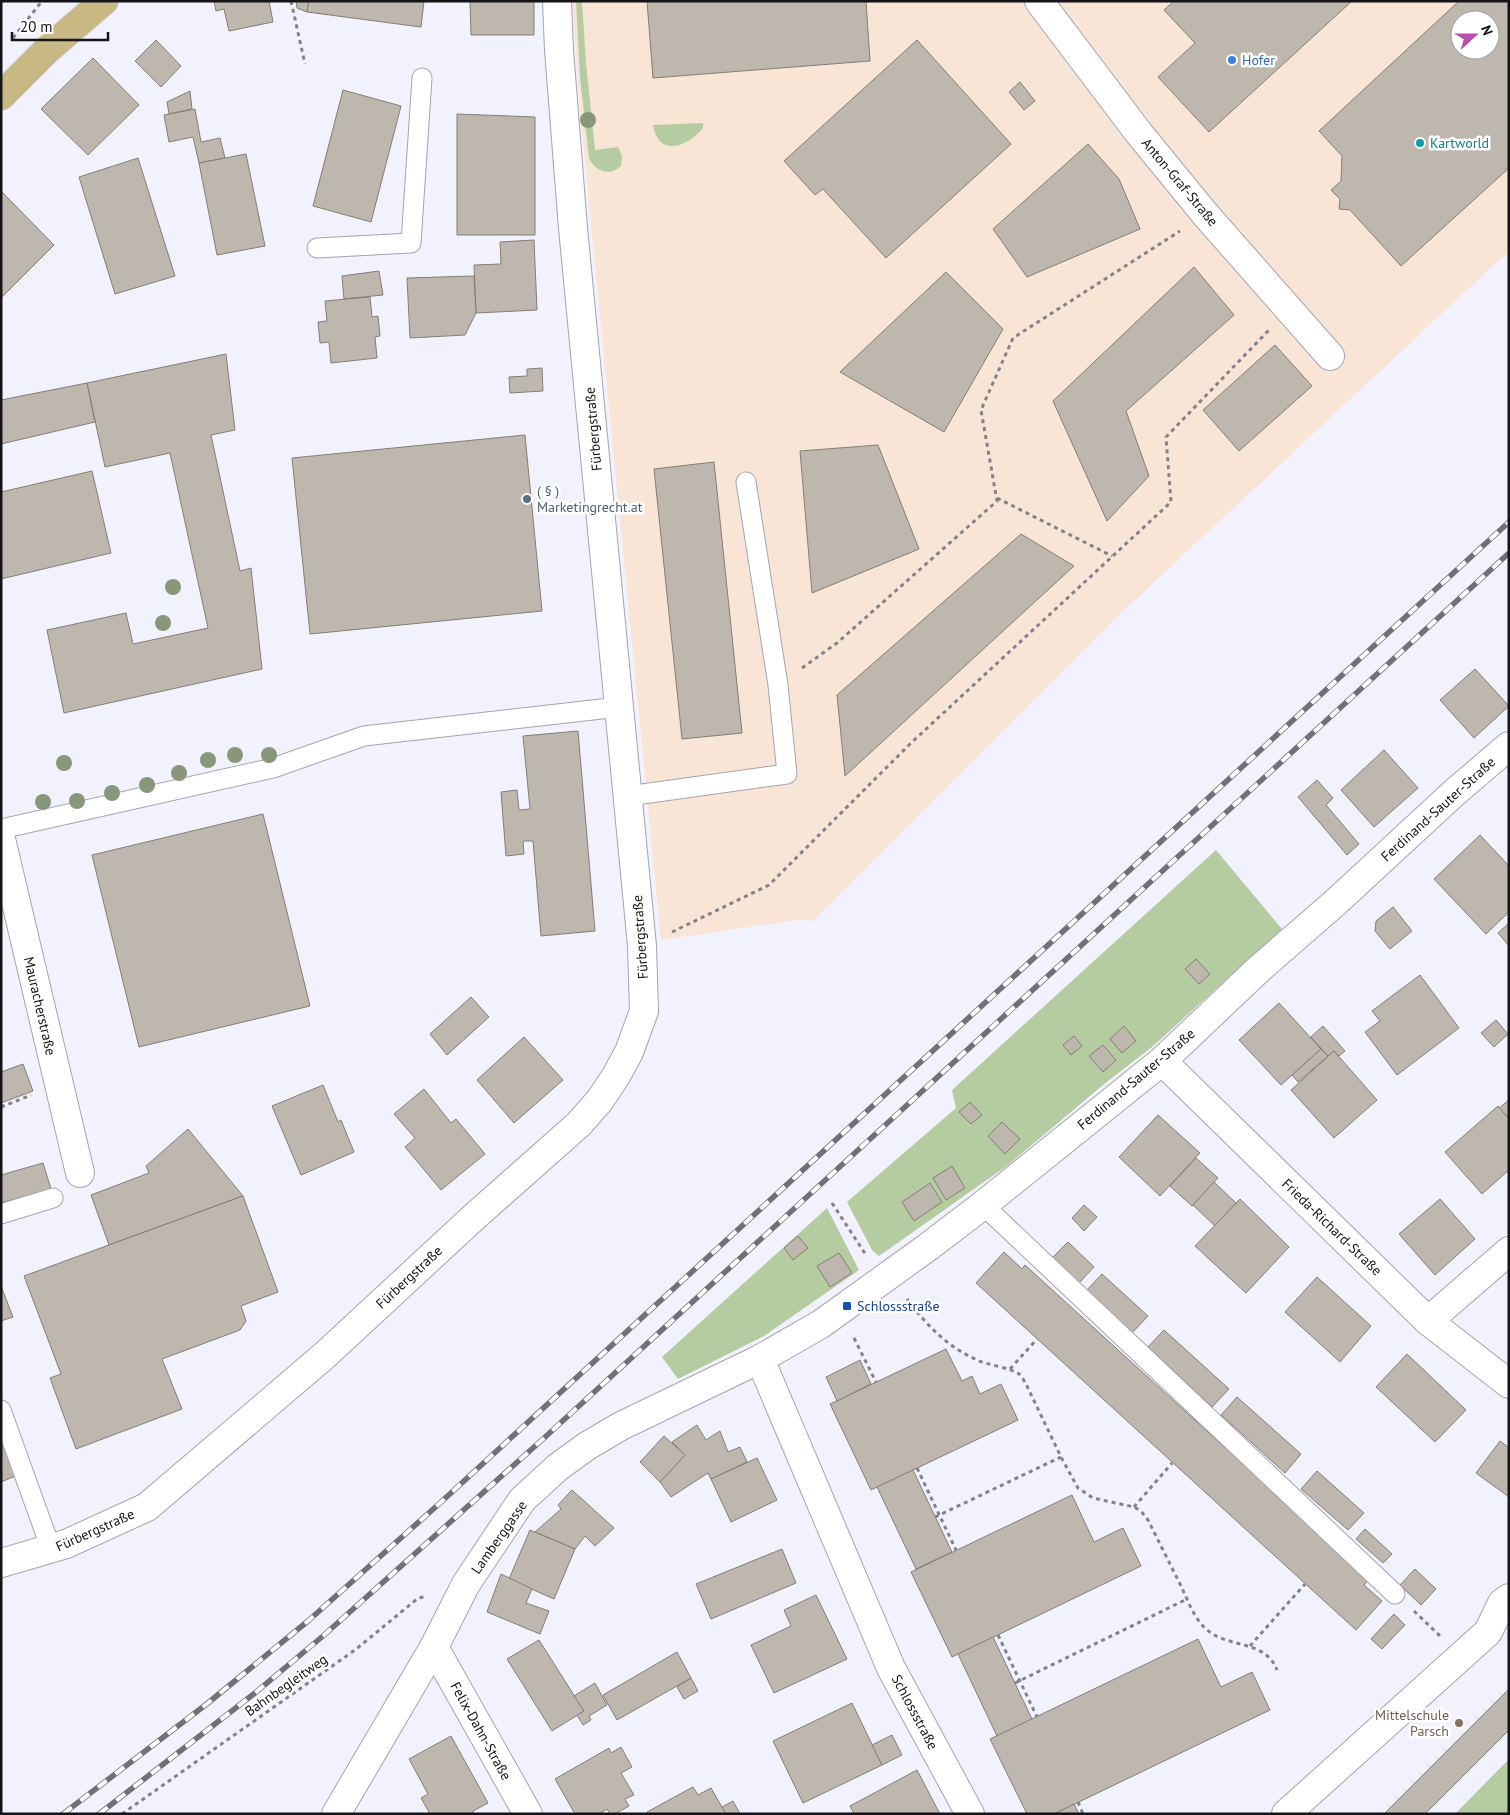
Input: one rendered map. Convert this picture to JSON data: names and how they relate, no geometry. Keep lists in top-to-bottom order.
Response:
{
  "streets": {
    "street": [
      "Anton-Graf-Straße",
      "Fürbergstraße",
      "Ferdinand-Sauter-Straße",
      "Mauracherstraße",
      "Frieda-Richard-Straße",
      "Lamberggasse",
      "Schlossstraße",
      "Felix-Dahn-Straße"
    ],
    "path": ["Bahnbegleitweg"]
  },
  "crossings": [
    ["Ferdinand-Sauter-Straße", "Frieda-Richard-Straße"],
    ["Ferdinand-Sauter-Straße", "Lamberggasse"],
    ["Ferdinand-Sauter-Straße", "Schlossstraße"],
    ["Lamberggasse", "Bahnbegleitweg"],
    ["Lamberggasse", "Schlossstraße"],
    ["Lamberggasse", "Felix-Dahn-Straße"]
  ],
  "places": {
    "other": [
      "Hofer",
      "Kartworld",
      "( § ) Marketingrecht.at",
      "Mittelschule Parsch"
    ],
    "transit": ["Schlossstraße"]
  },
  "scale_bar": "20 m",
  "north": "right"
}
